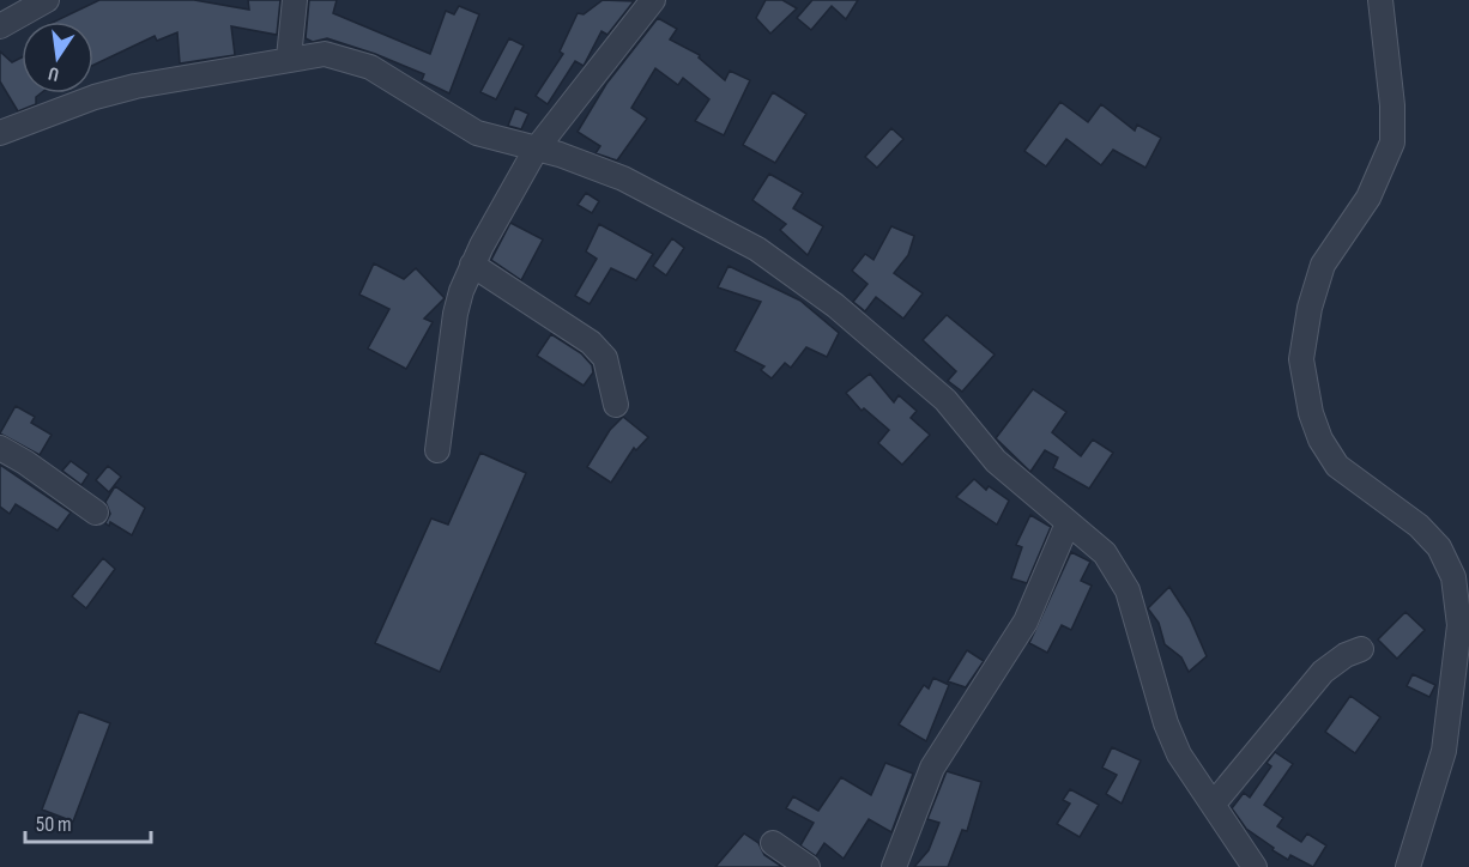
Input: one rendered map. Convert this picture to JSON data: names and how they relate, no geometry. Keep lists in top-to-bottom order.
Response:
{
  "scale_bar": "50 m",
  "north": "bottom"
}
